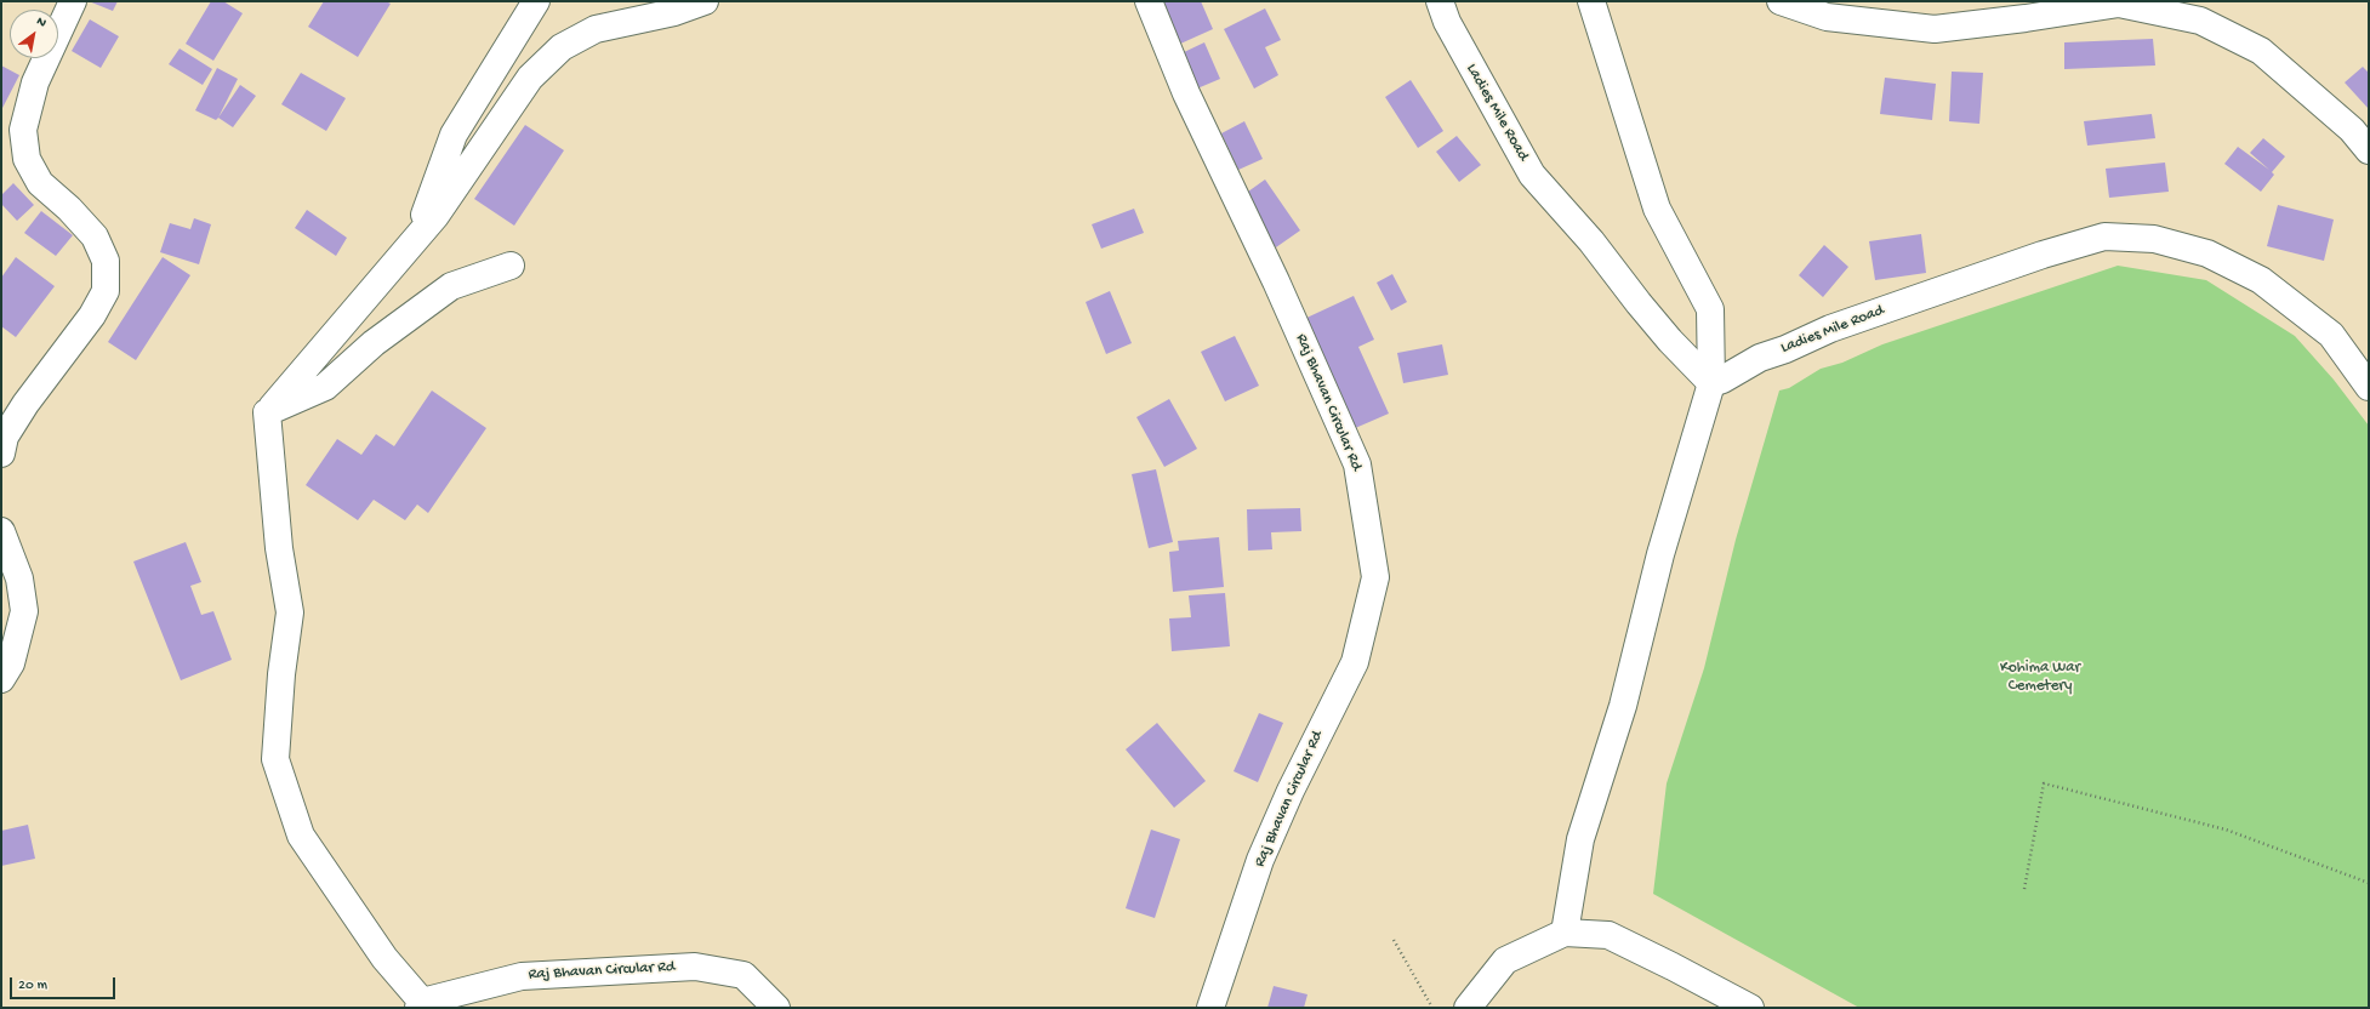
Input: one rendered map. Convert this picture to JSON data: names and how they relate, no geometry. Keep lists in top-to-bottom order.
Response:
{
  "streets": {
    "main road": ["Ladies Mile Road", "Raj Bhavan Circular Rd"]
  },
  "parks": ["Kohima War Cemetery"],
  "scale_bar": "20 m",
  "north": "top right"
}
